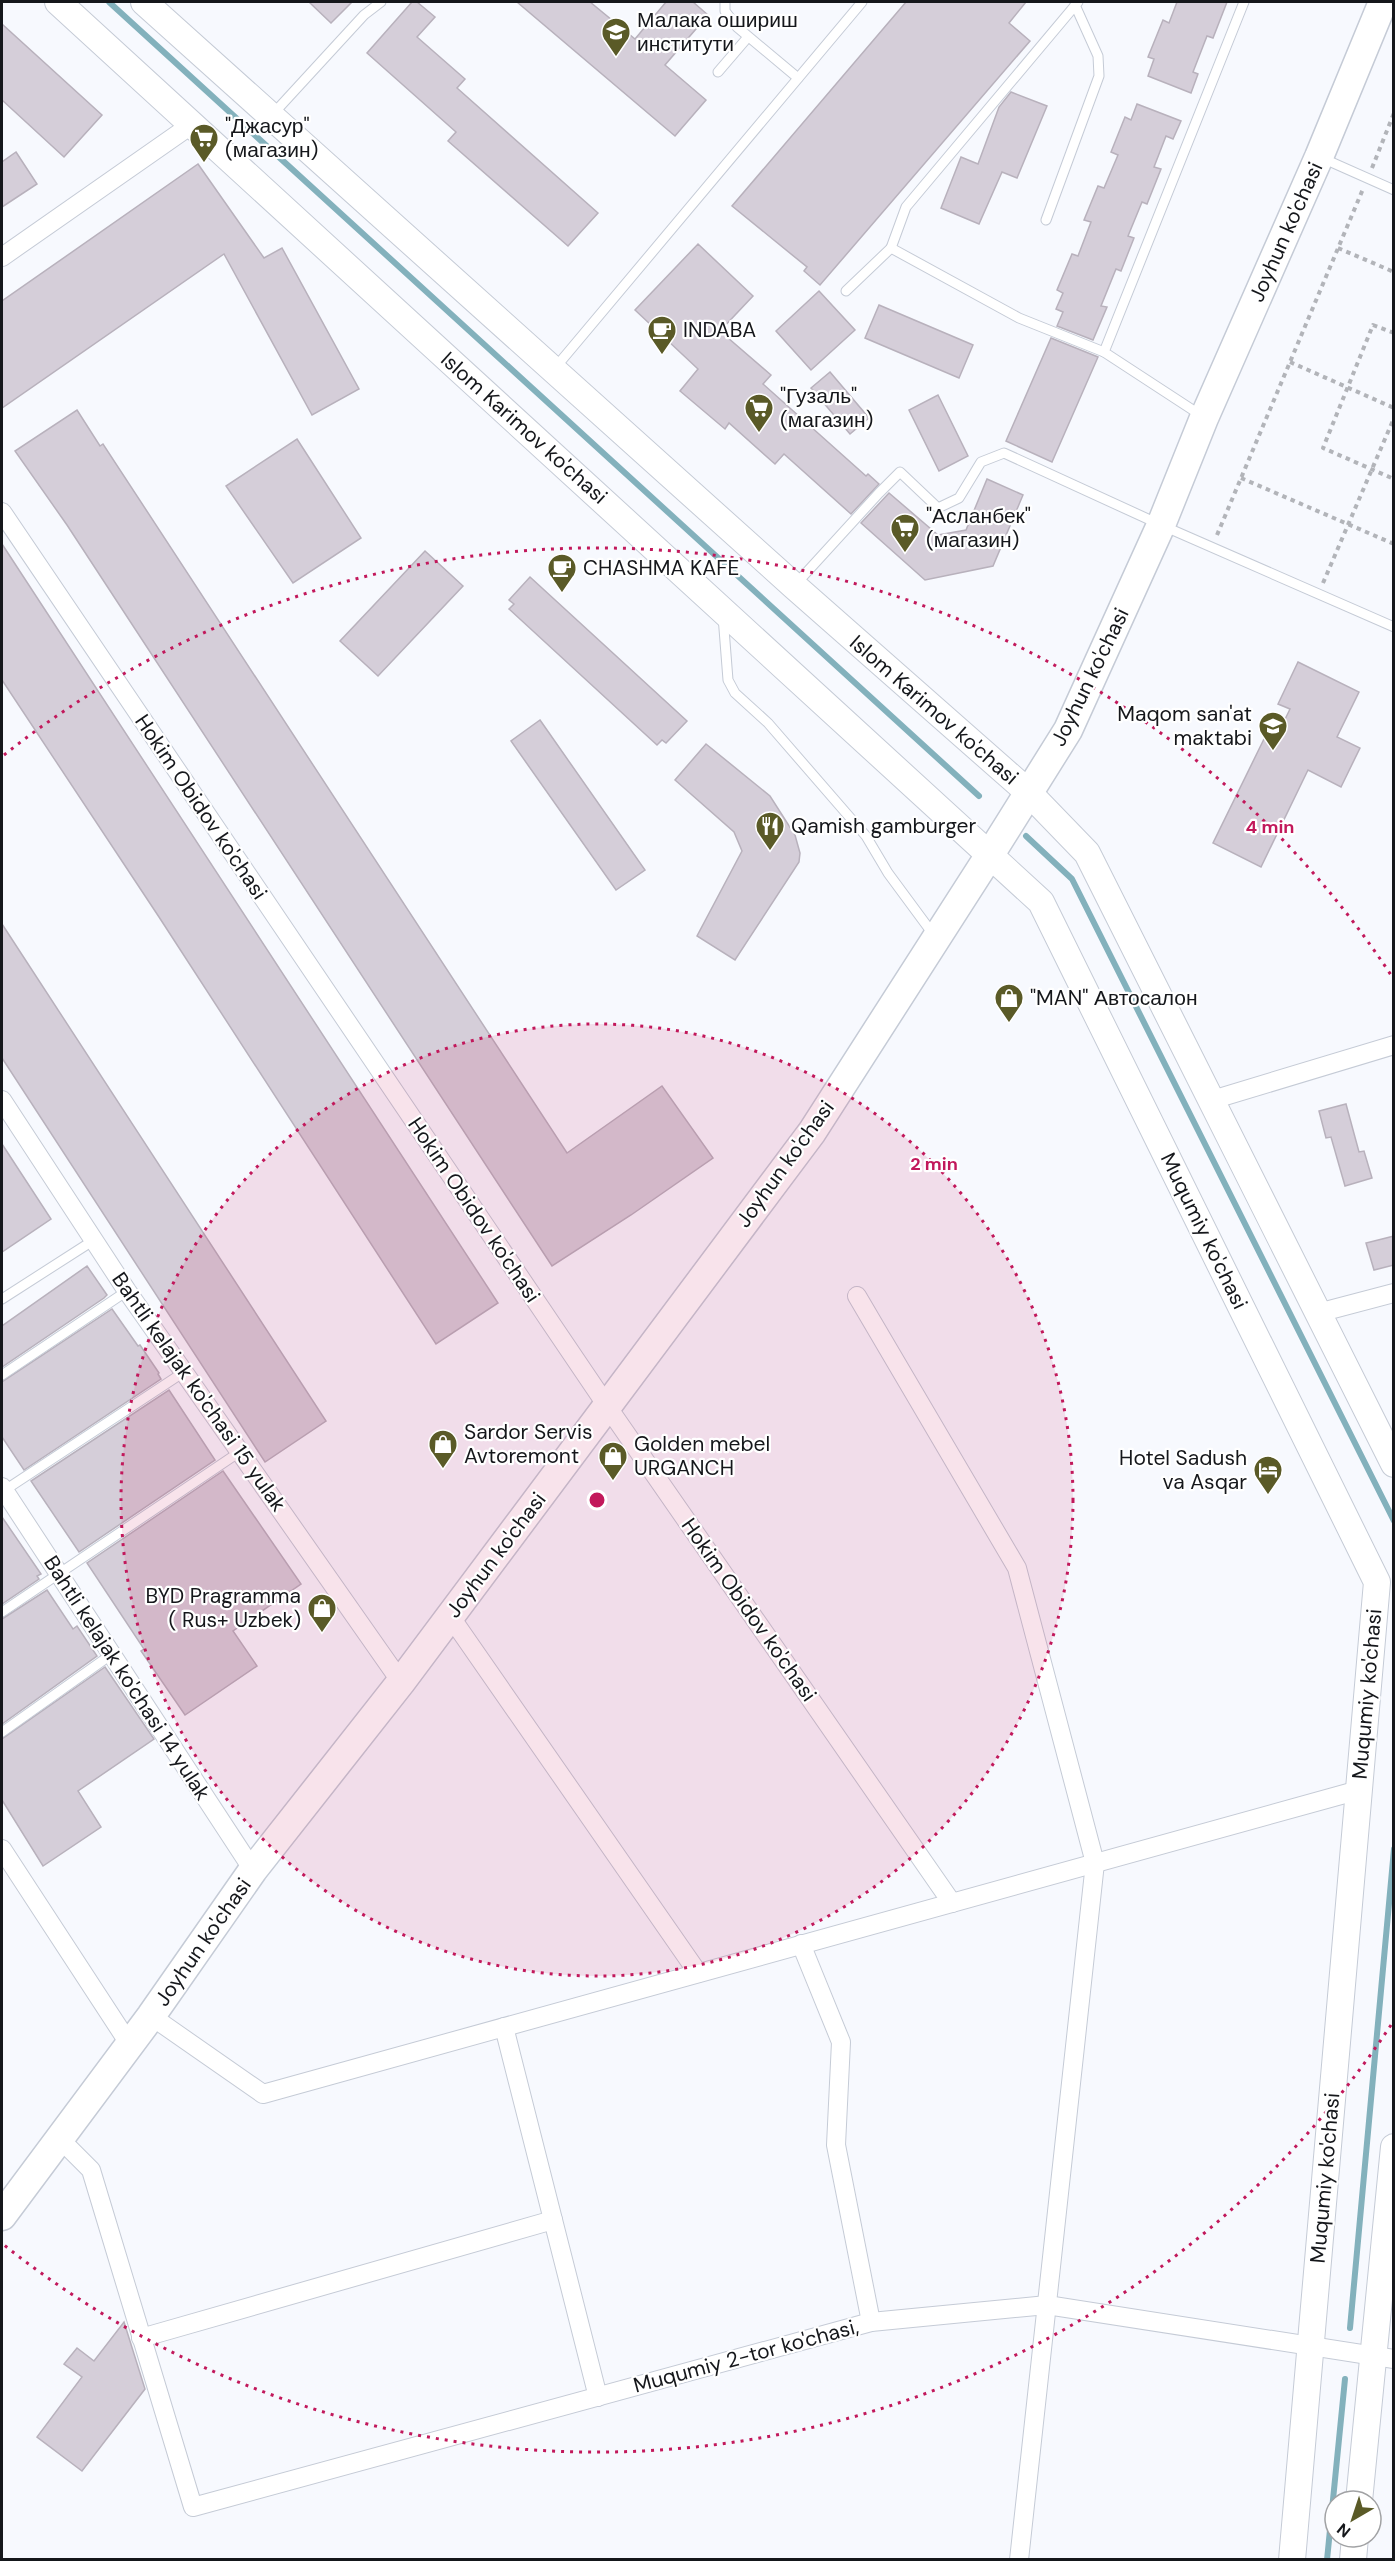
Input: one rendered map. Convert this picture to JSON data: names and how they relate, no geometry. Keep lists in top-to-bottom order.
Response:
{
  "streets": {
    "main road": ["Joyhun ko'chasi", "Islom Karimov ko'chasi", "Muqumiy ko'chasi"],
    "street": [
      "Hokim Obidov ko'chasi",
      "Bahtli kelajak ko'chasi 15 yulak",
      "Bahtli kelajak ko'chasi 14 yulak",
      "Muqumiy 2-tor ko'chasi,"
    ]
  },
  "crossings": [
    ["Joyhun ko'chasi", "Islom Karimov ko'chasi"],
    ["Joyhun ko'chasi", "Hokim Obidov ko'chasi"],
    ["Joyhun ko'chasi", "Muqumiy ko'chasi"],
    ["Joyhun ko'chasi", "Bahtli kelajak ko'chasi 15 yulak"],
    ["Joyhun ko'chasi", "Bahtli kelajak ko'chasi 14 yulak"],
    ["Islom Karimov ko'chasi", "Muqumiy ko'chasi"],
    ["Muqumiy ko'chasi", "Muqumiy 2-tor ko'chasi,"]
  ],
  "places": {
    "school or university": ["Малака ошириш институти", "Maqom san'at maktabi"],
    "supermarket": ["\"Джасур\" (магазин)", "\"Гузаль\" (магазин)", "\"Асланбек\" (магазин)"],
    "cafe": ["INDABA", "CHASHMA KAFE"],
    "restaurant": ["Qamish gamburger"],
    "shop": [
      "\"MAN\" Автосалон",
      "Sardor Servis Avtoremont",
      "Golden mebel URGANCH",
      "BYD Pragramma ( Rus+ Uzbek)"
    ],
    "hotel": ["Hotel Sadush va Asqar"]
  },
  "north": "bottom left",
  "rings": ["4 min", "2 min"]
}
